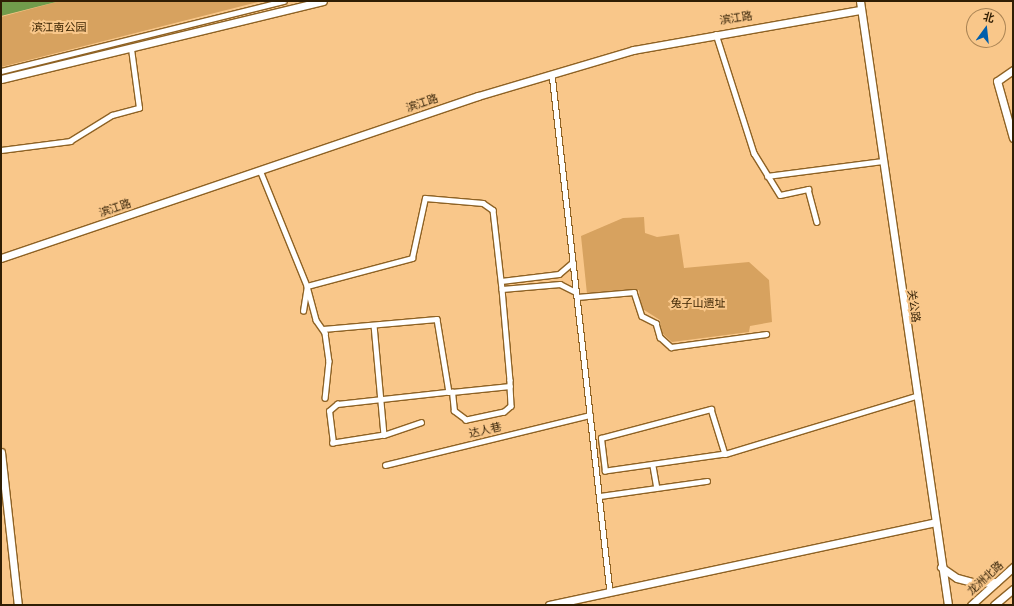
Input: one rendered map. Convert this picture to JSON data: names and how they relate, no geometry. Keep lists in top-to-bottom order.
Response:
{
  "streets": {
    "main road": ["滨江路", "关公路", "龙洲北路"],
    "street": ["达人巷"]
  },
  "crossings": [
    ["滨江路", "关公路"]
  ],
  "parks": ["滨江南公园", "兔子山遗址"],
  "north": "top"
}
